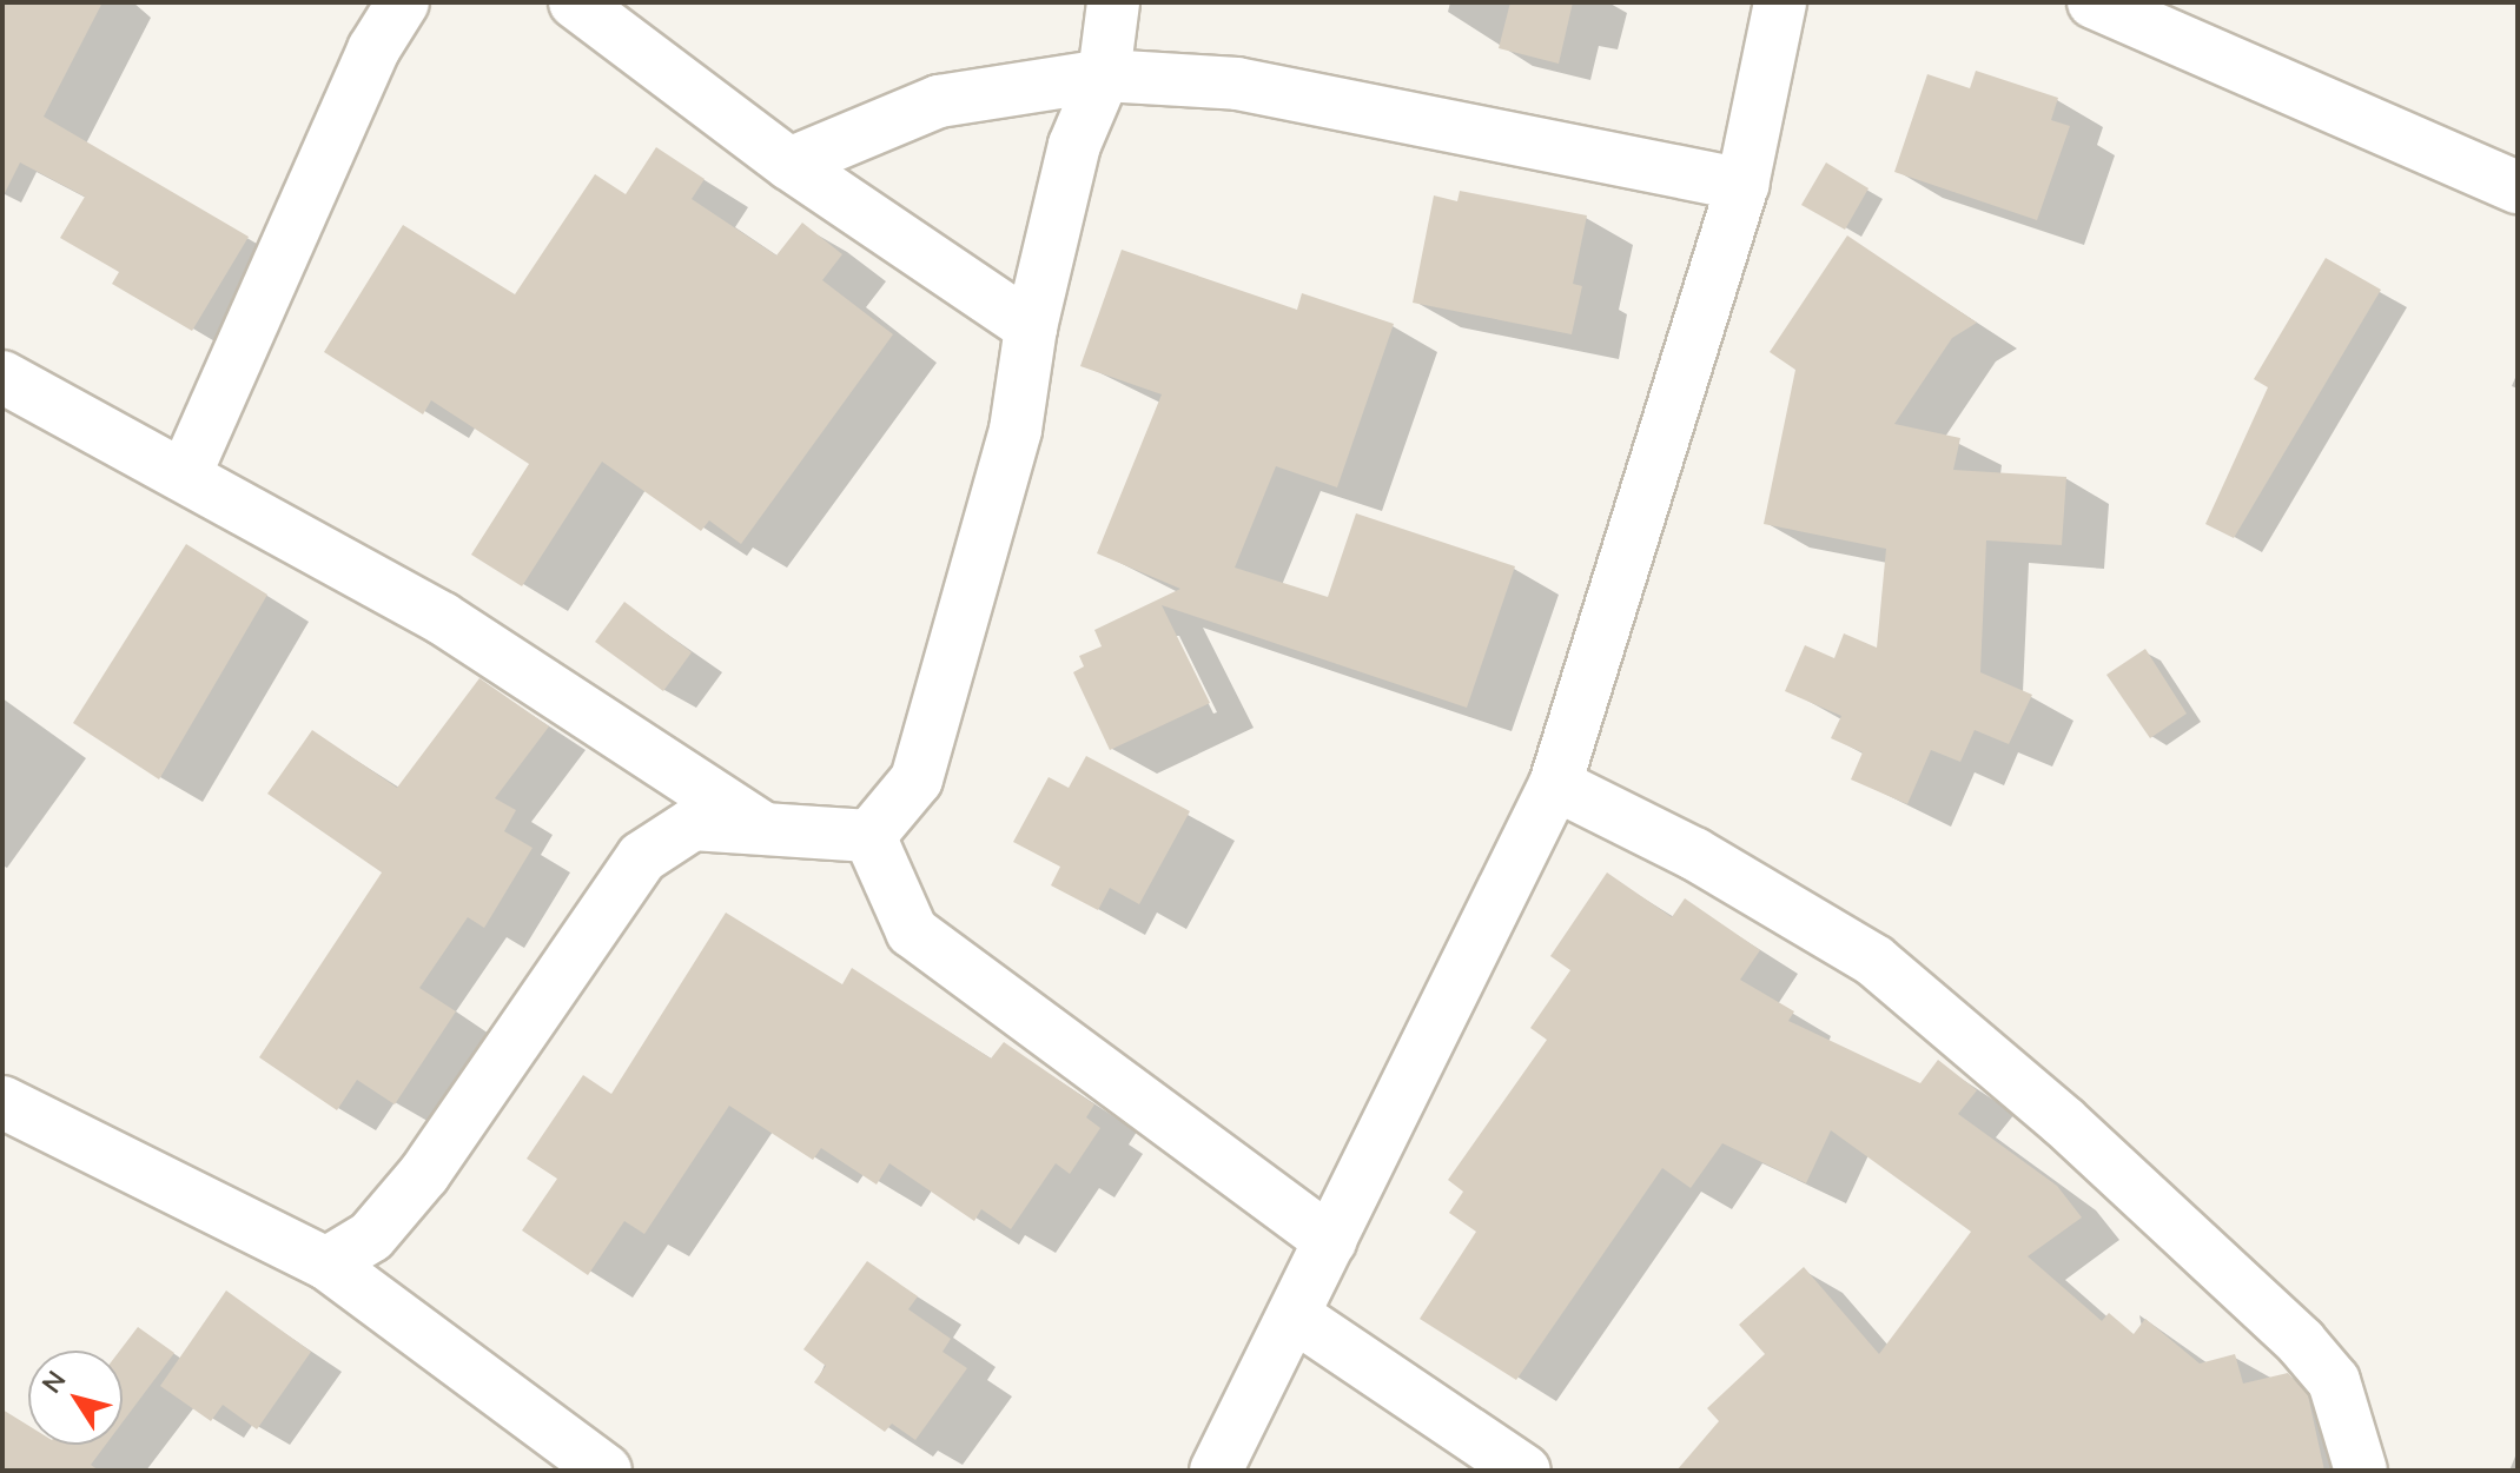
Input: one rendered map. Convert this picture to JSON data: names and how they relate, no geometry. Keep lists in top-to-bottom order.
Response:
{
  "north": "top left"
}
